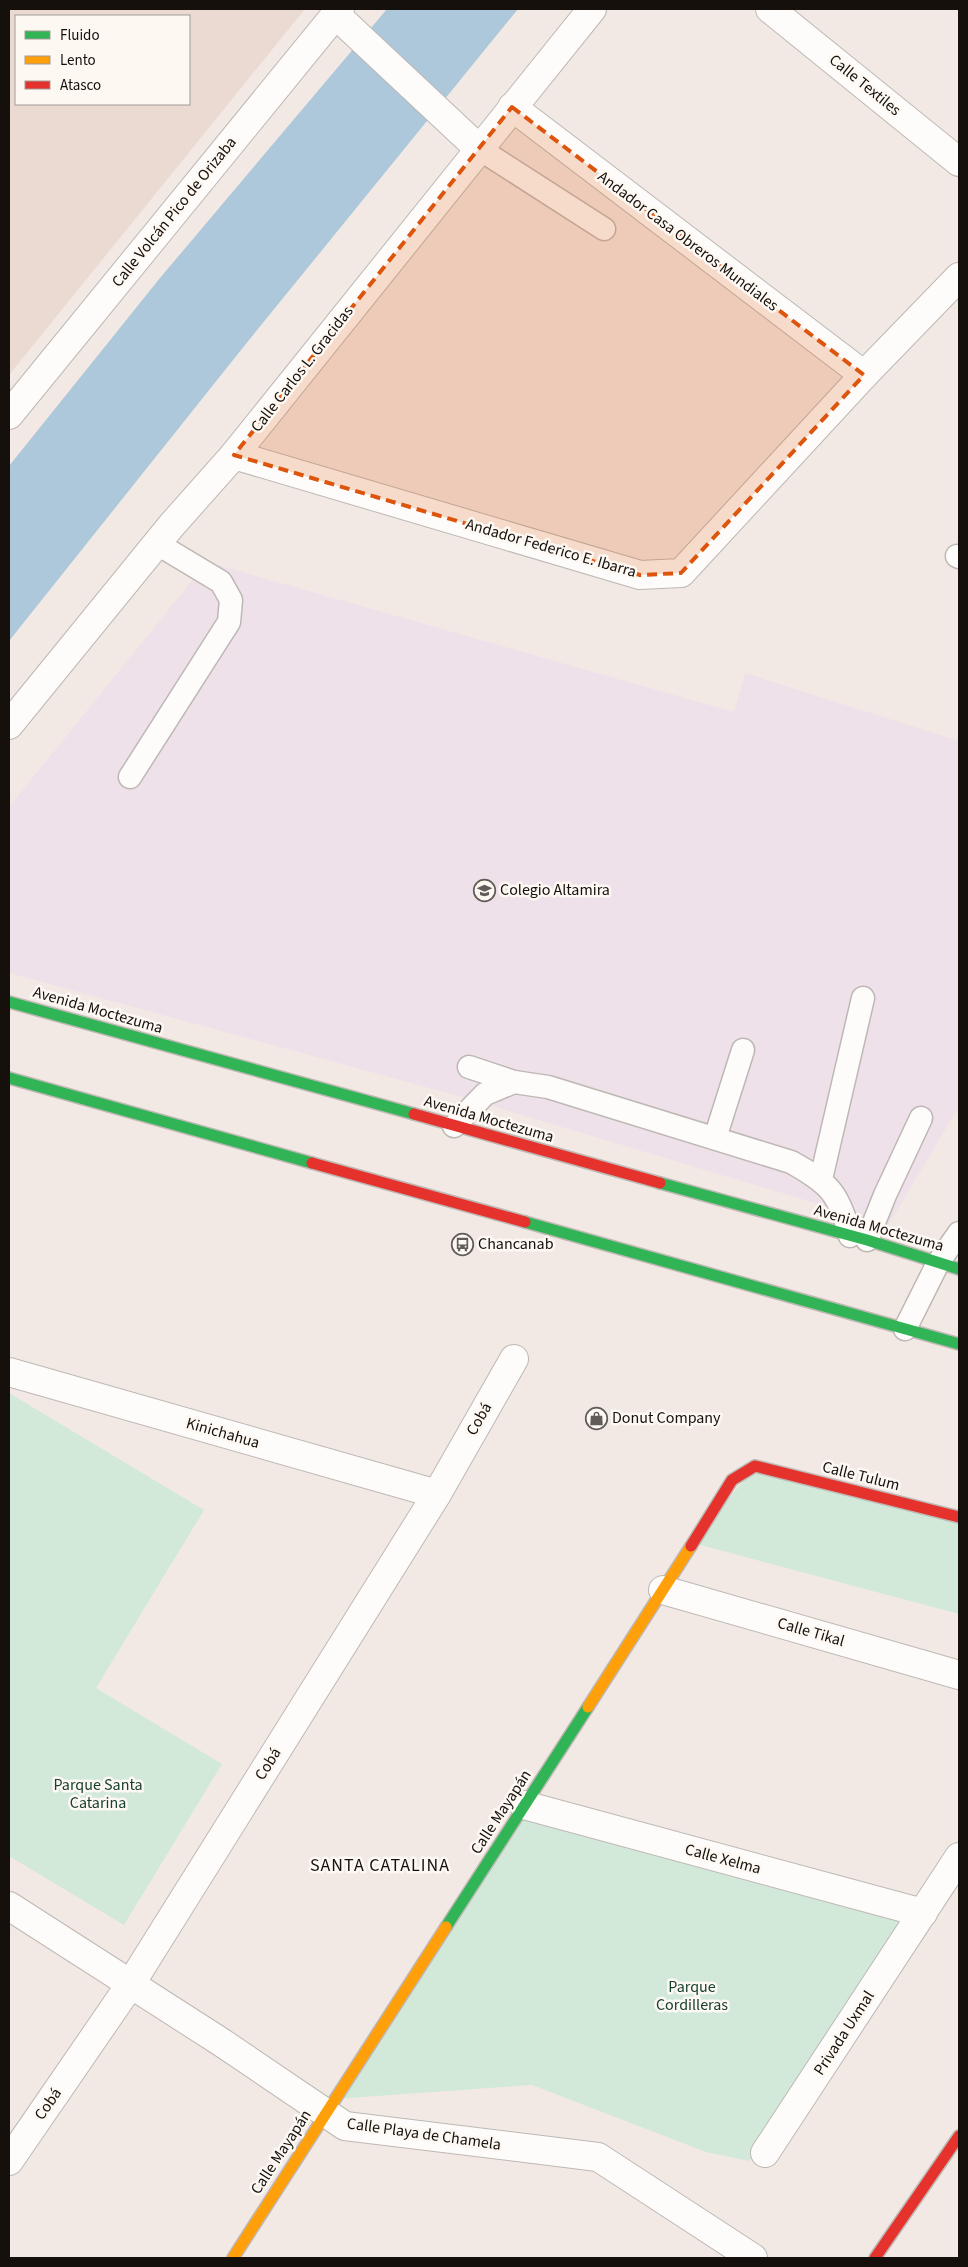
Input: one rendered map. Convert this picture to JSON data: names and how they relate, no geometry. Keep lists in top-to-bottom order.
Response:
{
  "streets": {
    "street": [
      "Calle Textiles",
      "Calle Volcán Pico de Orizaba",
      "Andador Casa Obreros Mundiales",
      "Calle Carlos L. Gracidas",
      "Andador Federico E. Ibarra",
      "Avenida Moctezuma",
      "Cobá",
      "Kinichahua",
      "Calle Tulum",
      "Calle Tikal",
      "Calle Mayapán",
      "Calle Xelma",
      "Privada Uxmal",
      "Calle Playa de Chamela"
    ]
  },
  "crossings": [
    ["Andador Casa Obreros Mundiales", "Calle Carlos L. Gracidas"],
    ["Andador Casa Obreros Mundiales", "Andador Federico E. Ibarra"],
    ["Calle Carlos L. Gracidas", "Andador Federico E. Ibarra"],
    ["Cobá", "Kinichahua"],
    ["Cobá", "Calle Playa de Chamela"],
    ["Calle Tulum", "Calle Mayapán"],
    ["Calle Tikal", "Calle Mayapán"],
    ["Calle Mayapán", "Calle Xelma"],
    ["Calle Mayapán", "Calle Playa de Chamela"],
    ["Calle Xelma", "Privada Uxmal"]
  ],
  "districts": ["SANTA CATALINA"],
  "parks": ["Parque Santa Catarina", "Parque Cordilleras"],
  "places": {
    "school or university": ["Colegio Altamira"],
    "bus stop": ["Chancanab"],
    "shop": ["Donut Company"]
  },
  "legend": ["Fluido", "Lento", "Atasco"]
}
